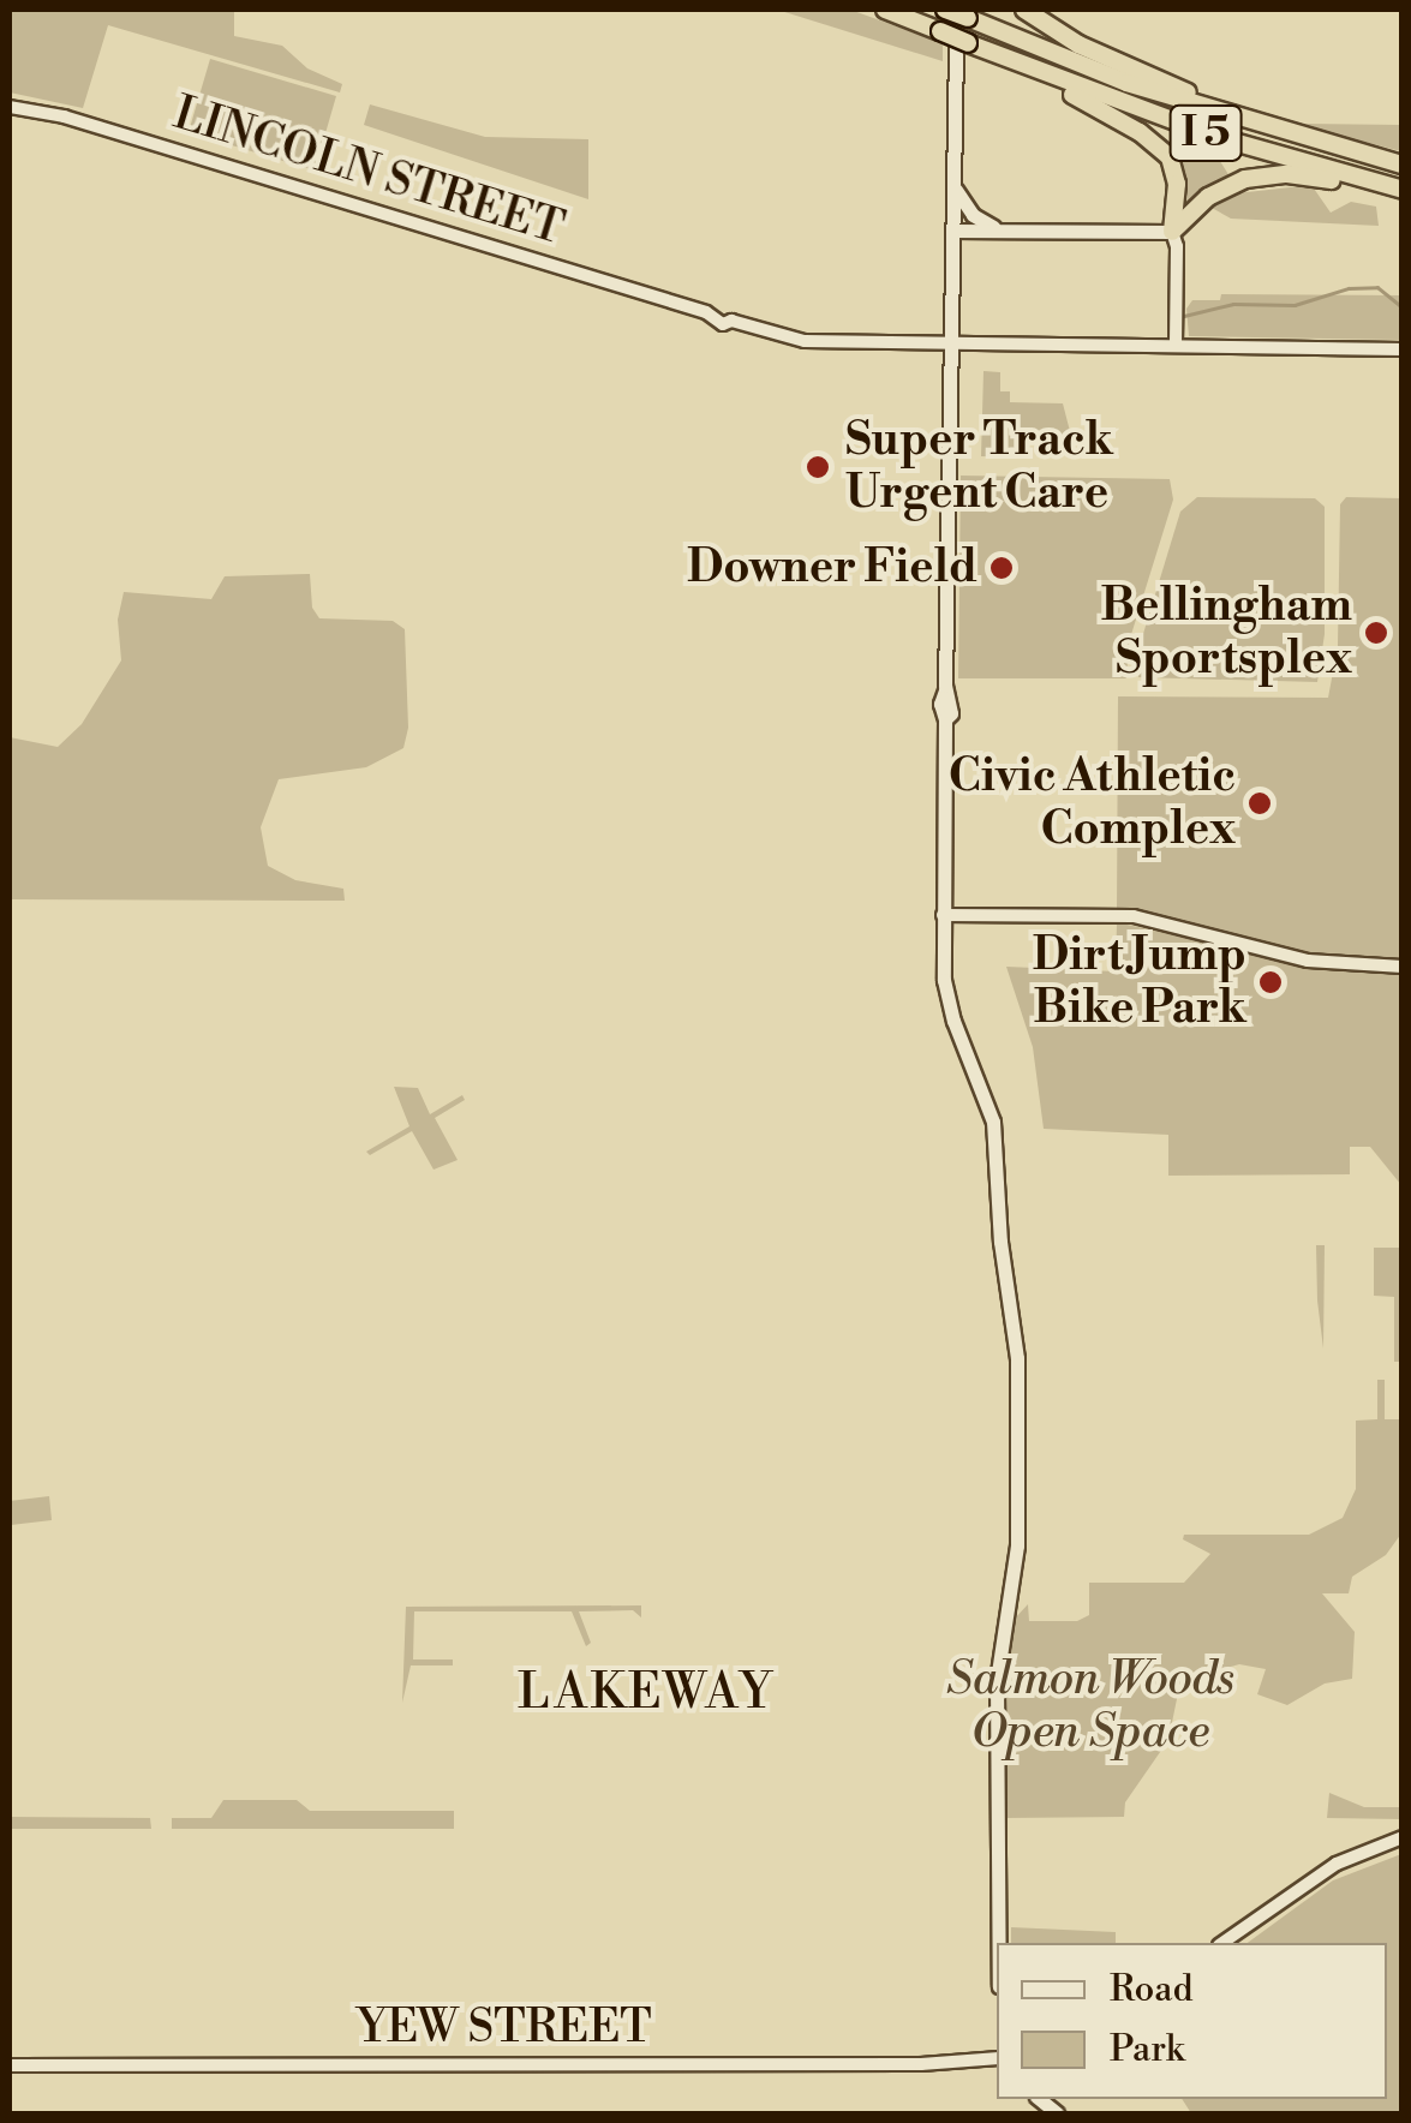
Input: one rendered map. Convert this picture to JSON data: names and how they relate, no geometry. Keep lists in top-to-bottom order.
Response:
{
  "streets": {
    "highway": ["I 5"],
    "street": ["LINCOLN STREET", "YEW STREET"]
  },
  "districts": ["LAKEWAY"],
  "parks": ["Salmon Woods Open Space"],
  "places": [
    "Super Track Urgent Care",
    "Downer Field",
    "Bellingham Sportsplex",
    "Civic Athletic Complex",
    "Dirt Jump Bike Park"
  ],
  "legend": ["Road", "Park"]
}
